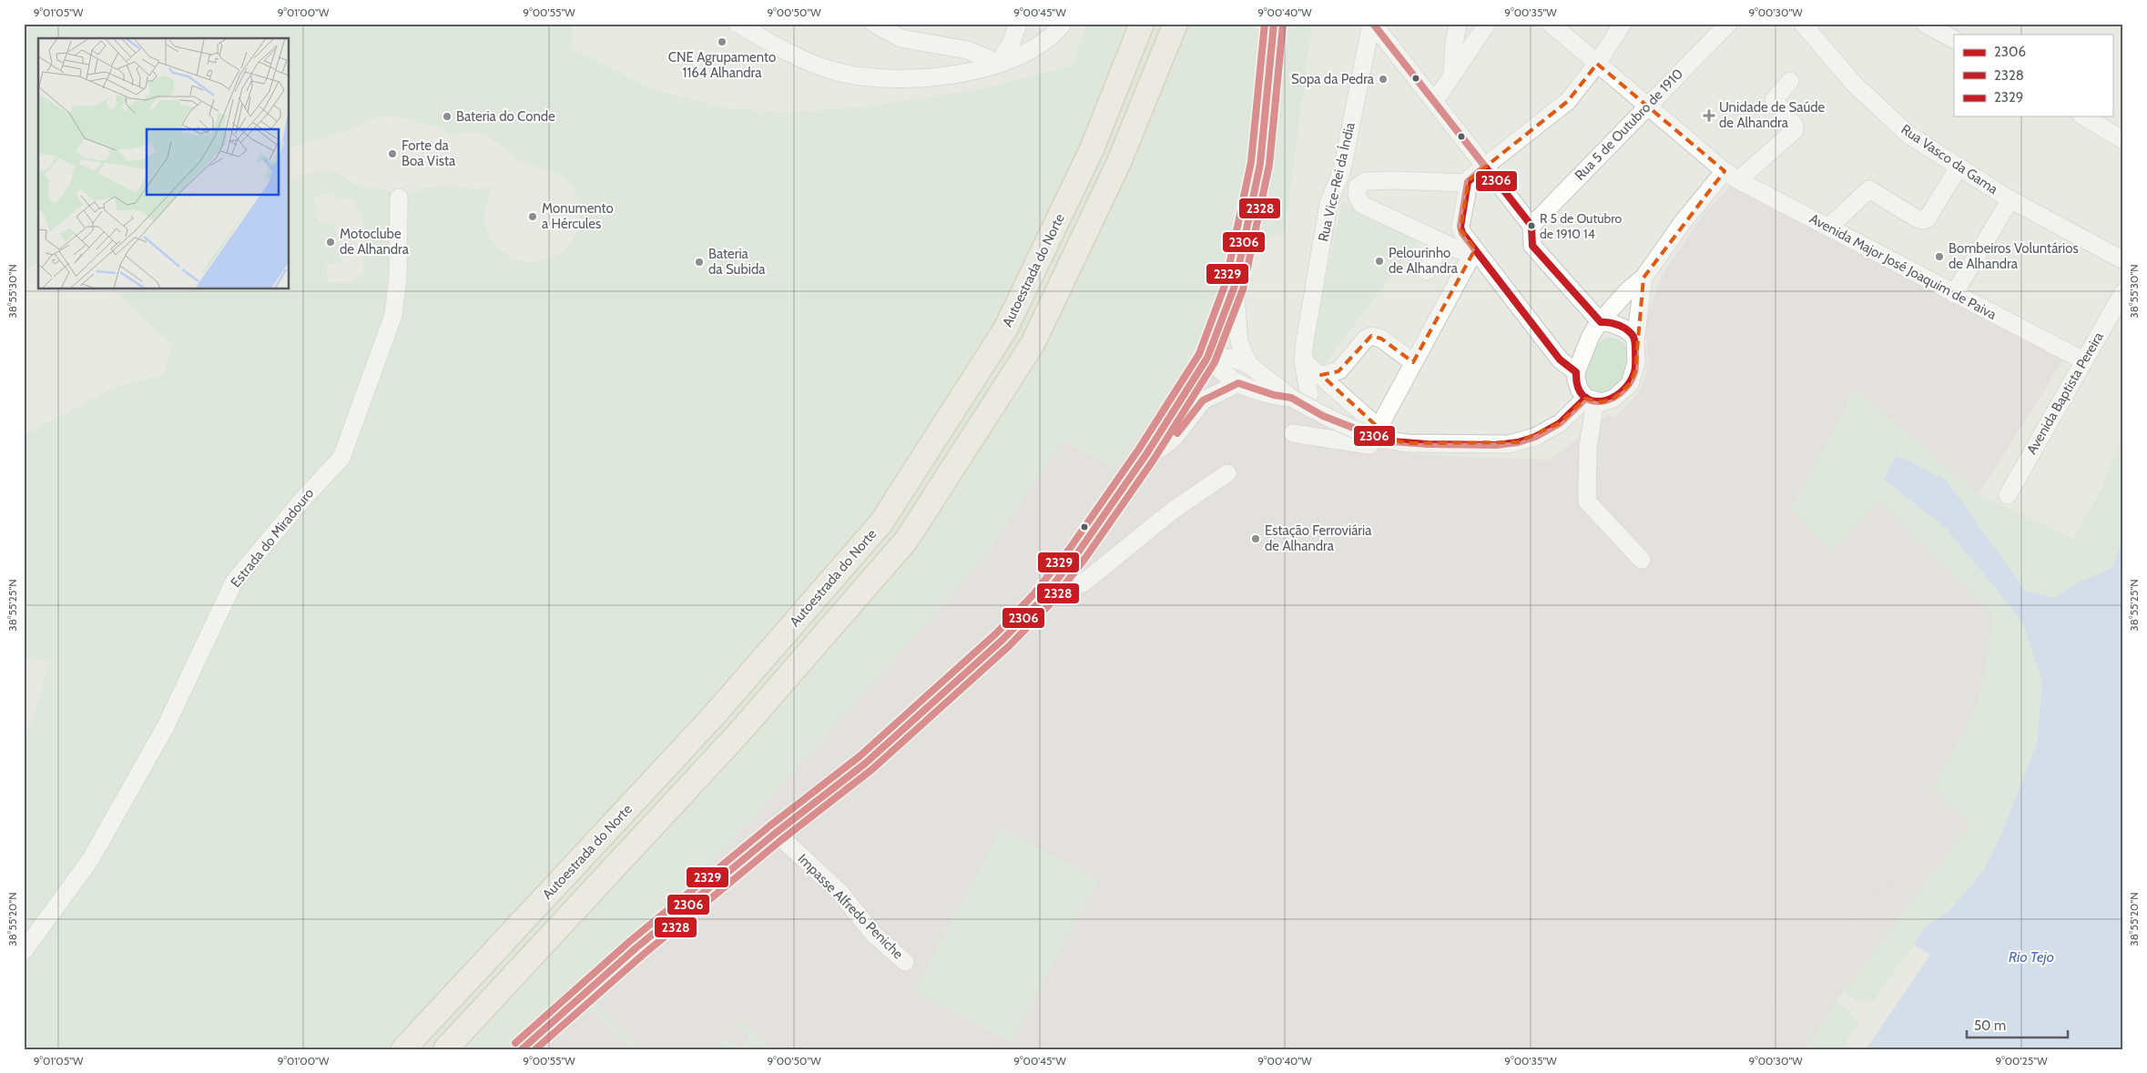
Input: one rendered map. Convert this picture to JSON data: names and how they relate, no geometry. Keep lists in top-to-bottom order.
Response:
{
  "streets": {
    "highway": ["Autoestrada do Norte"],
    "street": [
      "Rua 5 de Outubro de 1910",
      "Rua Vasco da Gama",
      "Rua Vice-Rei da Índia",
      "Avenida Major José Joaquim de Paiva",
      "Avenida Baptista Pereira",
      "Estrada do Miradouro",
      "Impasse Alfredo Peniche"
    ]
  },
  "crossings": [
    ["Rua 5 de Outubro de 1910", "Avenida Major José Joaquim de Paiva"],
    ["Avenida Major José Joaquim de Paiva", "Avenida Baptista Pereira"]
  ],
  "water": ["Rio Tejo"],
  "places": {
    "other": [
      "CNE Agrupamento 1164 Alhandra",
      "Sopa da Pedra",
      "Bateria do Conde",
      "Forte da Boa Vista",
      "Monumento a Hércules",
      "R 5 de Outubro de 1910 14",
      "Motoclube de Alhandra",
      "Bombeiros Voluntários de Alhandra",
      "Pelourinho de Alhandra",
      "Bateria da Subida",
      "Estação Ferroviária de Alhandra"
    ],
    "health": ["Unidade de Saúde de Alhandra"]
  },
  "lines": ["transit line 2306", "transit line 2329", "transit line 2328"],
  "legend": ["2306", "2328", "2329"],
  "scale_bar": "50 m",
  "coordinates": [
    "9°01'05\"W",
    "9°01'00\"W",
    "9°00'55\"W",
    "9°00'50\"W",
    "9°00'45\"W",
    "9°00'40\"W",
    "9°00'35\"W",
    "9°00'30\"W",
    "38°55'30\"N",
    "38°55'25\"N",
    "38°55'20\"N",
    "9°00'25\"W"
  ]
}
